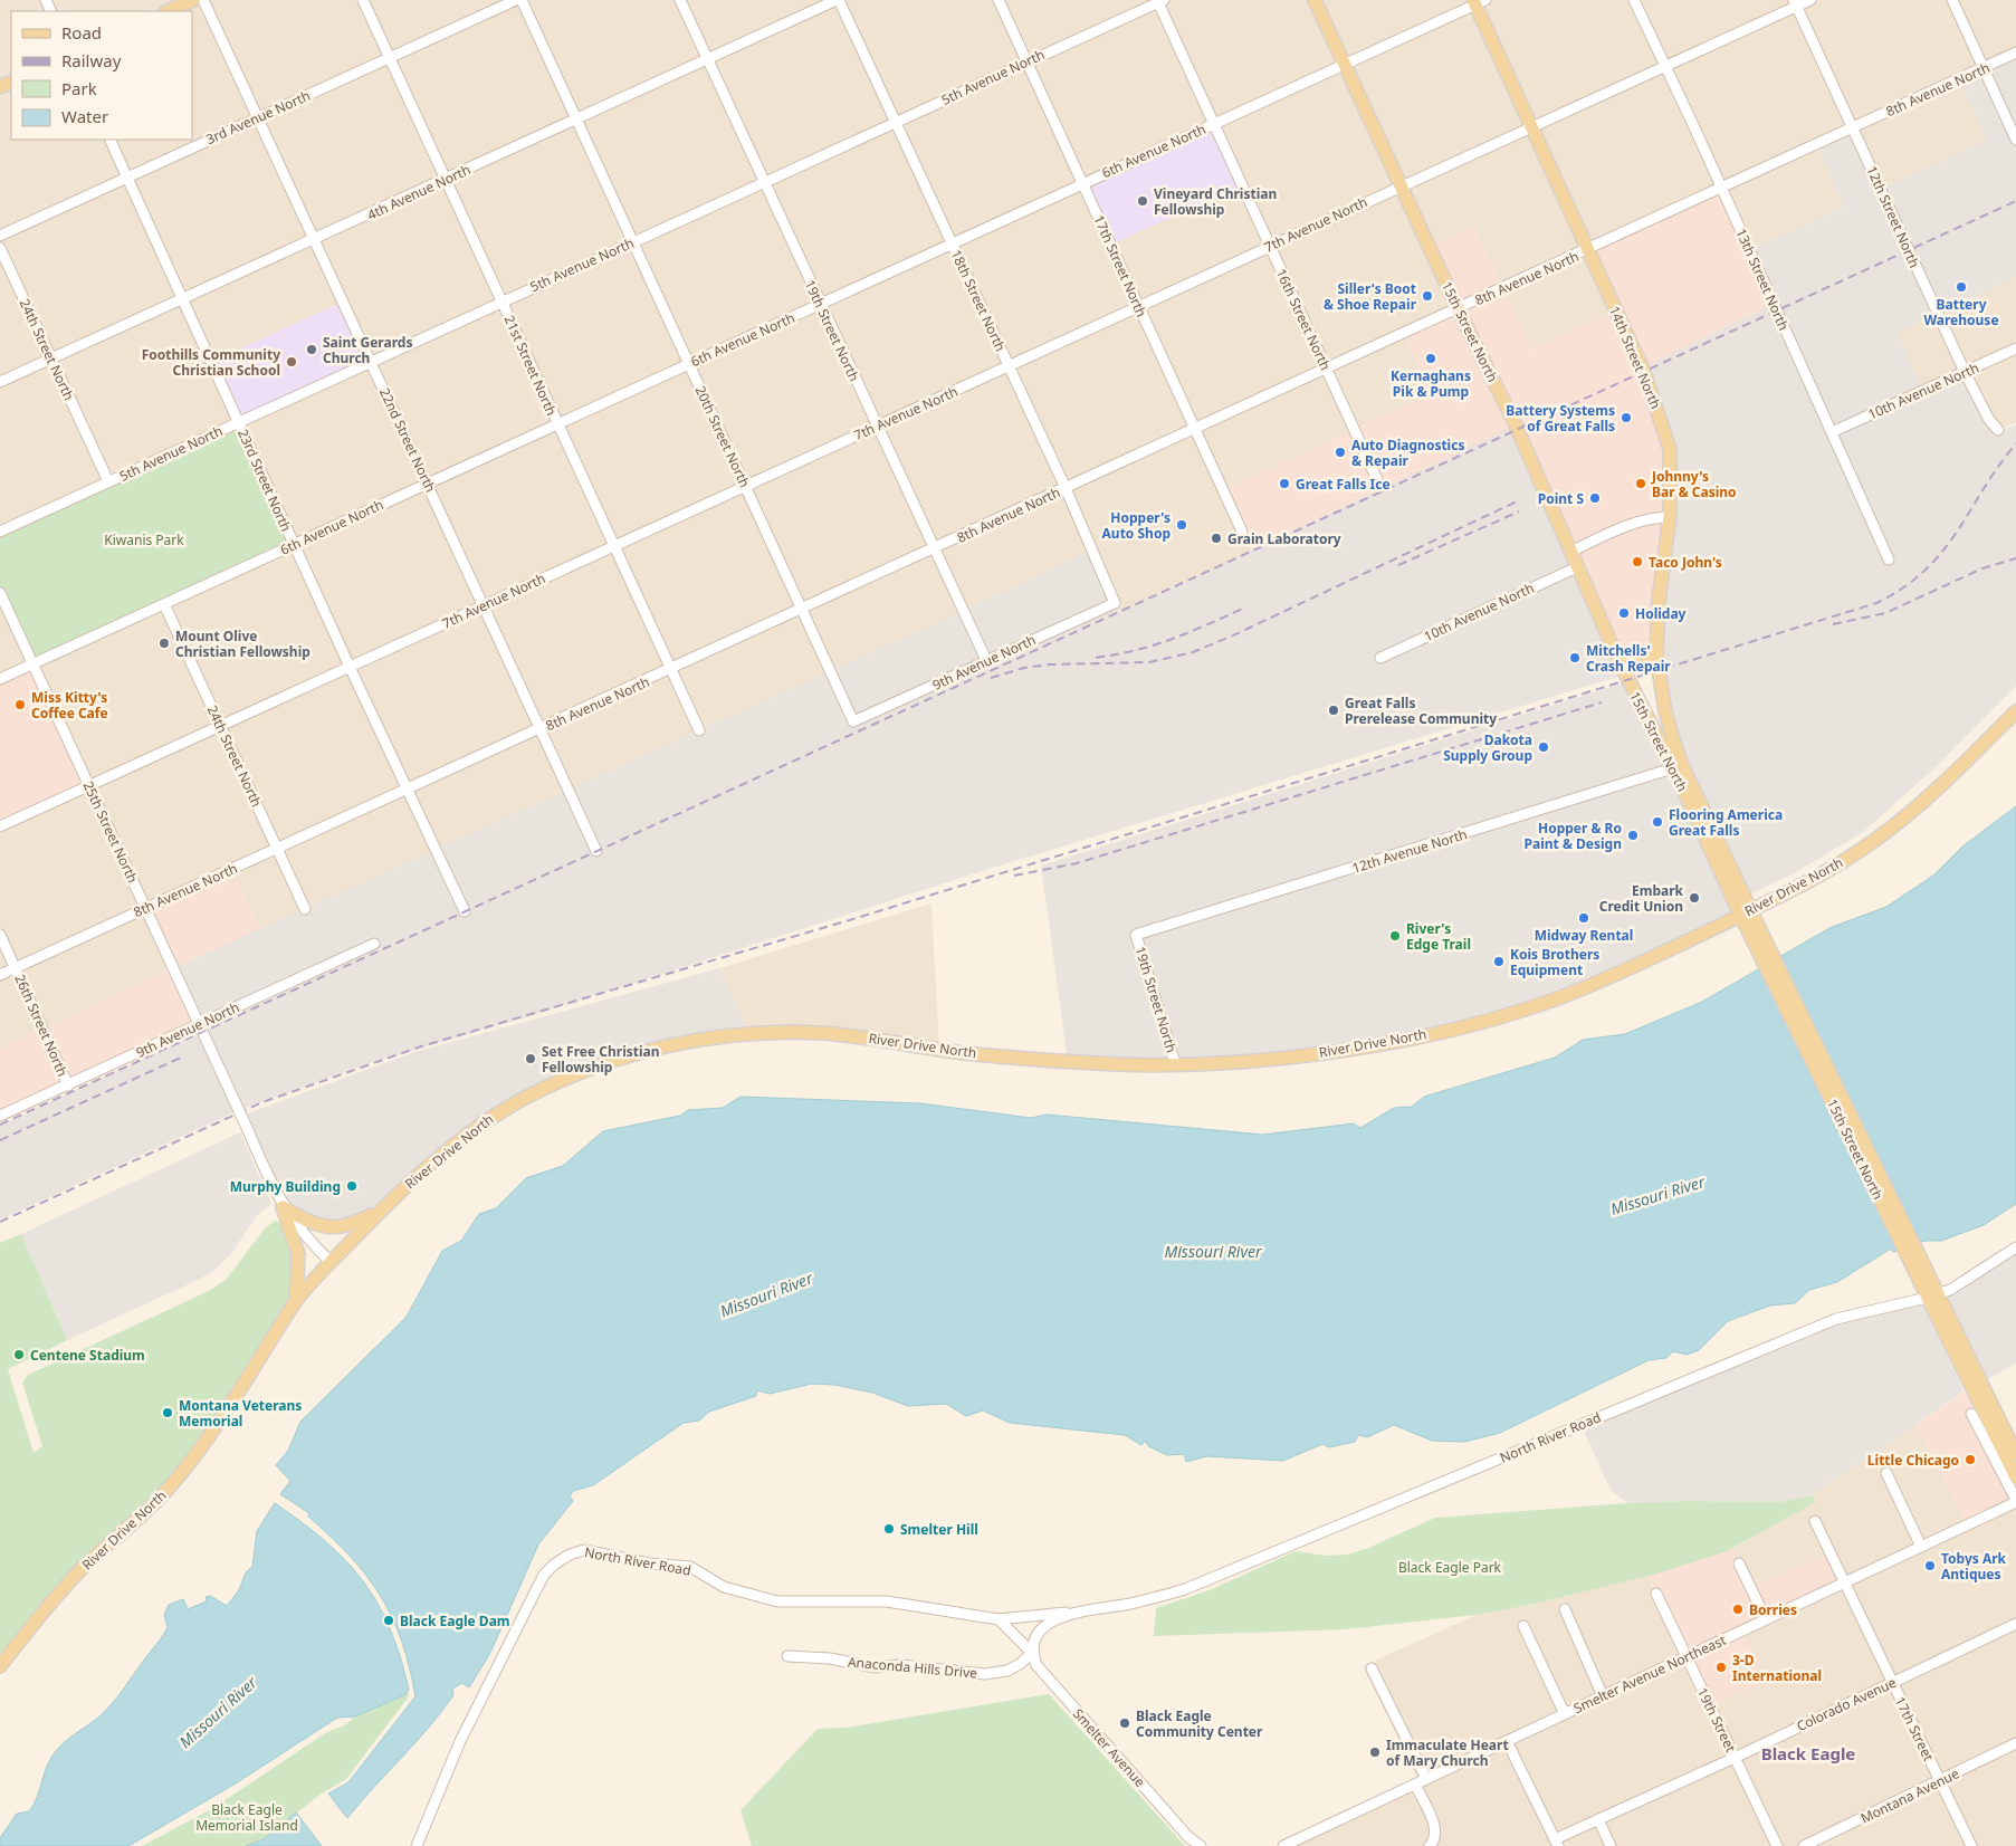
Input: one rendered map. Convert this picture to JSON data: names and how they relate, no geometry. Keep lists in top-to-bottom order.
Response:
{
  "streets": {
    "main road": ["15th Street North", "14th Street North", "River Drive North"],
    "street": [
      "5th Avenue North",
      "8th Avenue North",
      "3rd Avenue North",
      "6th Avenue North",
      "4th Avenue North",
      "12th Street North",
      "7th Avenue North",
      "17th Street North",
      "13th Street North",
      "18th Street North",
      "16th Street North",
      "19th Street North",
      "24th Street North",
      "21st Street North",
      "10th Avenue North",
      "20th Street North",
      "22nd Street North",
      "23rd Street North",
      "9th Avenue North",
      "25th Street North",
      "12th Avenue North",
      "26th Street North",
      "North River Road",
      "Anaconda Hills Drive",
      "Smelter Avenue Northeast",
      "Colorado Avenue",
      "19th Street",
      "17th Street",
      "Smelter Avenue",
      "Montana Avenue"
    ]
  },
  "crossings": [
    ["5th Avenue North", "17th Street North"],
    ["5th Avenue North", "18th Street North"],
    ["5th Avenue North", "16th Street North"],
    ["5th Avenue North", "19th Street North"],
    ["5th Avenue North", "24th Street North"],
    ["5th Avenue North", "21st Street North"],
    ["5th Avenue North", "20th Street North"],
    ["5th Avenue North", "22nd Street North"],
    ["5th Avenue North", "23rd Street North"],
    ["8th Avenue North", "12th Street North"],
    ["8th Avenue North", "17th Street North"],
    ["8th Avenue North", "13th Street North"],
    ["8th Avenue North", "18th Street North"],
    ["8th Avenue North", "16th Street North"],
    ["8th Avenue North", "19th Street North"],
    ["8th Avenue North", "15th Street North"],
    ["8th Avenue North", "24th Street North"],
    ["8th Avenue North", "14th Street North"],
    ["8th Avenue North", "21st Street North"],
    ["8th Avenue North", "20th Street North"],
    ["8th Avenue North", "22nd Street North"],
    ["8th Avenue North", "23rd Street North"],
    ["8th Avenue North", "25th Street North"],
    ["8th Avenue North", "26th Street North"],
    ["3rd Avenue North", "21st Street North"],
    ["3rd Avenue North", "22nd Street North"],
    ["3rd Avenue North", "23rd Street North"],
    ["6th Avenue North", "17th Street North"],
    ["6th Avenue North", "18th Street North"],
    ["6th Avenue North", "16th Street North"],
    ["6th Avenue North", "19th Street North"],
    ["6th Avenue North", "15th Street North"],
    ["6th Avenue North", "24th Street North"],
    ["6th Avenue North", "14th Street North"],
    ["6th Avenue North", "21st Street North"],
    ["6th Avenue North", "20th Street North"],
    ["6th Avenue North", "22nd Street North"],
    ["6th Avenue North", "23rd Street North"],
    ["6th Avenue North", "25th Street North"],
    ["4th Avenue North", "18th Street North"],
    ["4th Avenue North", "19th Street North"],
    ["4th Avenue North", "24th Street North"],
    ["4th Avenue North", "21st Street North"],
    ["4th Avenue North", "20th Street North"],
    ["4th Avenue North", "22nd Street North"],
    ["4th Avenue North", "23rd Street North"],
    ["12th Street North", "7th Avenue North"],
    ["12th Street North", "10th Avenue North"],
    ["7th Avenue North", "17th Street North"],
    ["7th Avenue North", "13th Street North"],
    ["7th Avenue North", "18th Street North"],
    ["7th Avenue North", "16th Street North"],
    ["7th Avenue North", "19th Street North"],
    ["7th Avenue North", "15th Street North"],
    ["7th Avenue North", "24th Street North"],
    ["7th Avenue North", "14th Street North"],
    ["7th Avenue North", "21st Street North"],
    ["7th Avenue North", "20th Street North"],
    ["7th Avenue North", "22nd Street North"],
    ["7th Avenue North", "23rd Street North"],
    ["7th Avenue North", "25th Street North"],
    ["13th Street North", "10th Avenue North"],
    ["18th Street North", "9th Avenue North"],
    ["19th Street North", "9th Avenue North"],
    ["19th Street North", "12th Avenue North"],
    ["19th Street North", "River Drive North"],
    ["15th Street North", "14th Street North"],
    ["15th Street North", "10th Avenue North"],
    ["15th Street North", "12th Avenue North"],
    ["15th Street North", "River Drive North"],
    ["15th Street North", "North River Road"],
    ["20th Street North", "9th Avenue North"],
    ["9th Avenue North", "25th Street North"],
    ["9th Avenue North", "26th Street North"],
    ["North River Road", "Anaconda Hills Drive"],
    ["North River Road", "Smelter Avenue"],
    ["Anaconda Hills Drive", "Smelter Avenue"],
    ["Smelter Avenue Northeast", "19th Street"],
    ["Smelter Avenue Northeast", "17th Street"],
    ["Colorado Avenue", "19th Street"],
    ["Colorado Avenue", "17th Street"],
    ["17th Street", "Montana Avenue"]
  ],
  "districts": ["Black Eagle"],
  "water": ["Missouri River"],
  "parks": ["Kiwanis Park", "Black Eagle Park", "Black Eagle Memorial Island"],
  "places": [
    "Vineyard Christian Fellowship",
    "Battery Warehouse",
    "Siller's Boot & Shoe Repair",
    "Saint Gerards Church",
    "Kernaghans Pik & Pump",
    "Foothills Community Christian School",
    "Battery Systems of Great Falls",
    "Auto Diagnostics & Repair",
    "Great Falls Ice",
    "Johnny's Bar & Casino",
    "Point S",
    "Hopper's Auto Shop",
    "Grain Laboratory",
    "Taco John's",
    "Holiday",
    "Mount Olive Christian Fellowship",
    "Mitchells' Crash Repair",
    "Miss Kitty's Coffee Cafe",
    "Great Falls Prerelease Community",
    "Dakota Supply Group",
    "Flooring America Great Falls",
    "Hopper & Ro Paint & Design",
    "Embark Credit Union",
    "Midway Rental",
    "River's Edge Trail",
    "Kois Brothers Equipment",
    "Set Free Christian Fellowship",
    "Murphy Building",
    "Centene Stadium",
    "Montana Veterans Memorial",
    "Little Chicago",
    "Smelter Hill",
    "Tobys Ark Antiques",
    "Borries",
    "Black Eagle Dam",
    "3-D International",
    "Black Eagle Community Center",
    "Immaculate Heart of Mary Church"
  ],
  "legend": [
    "Road",
    "Railway",
    "Park",
    "Water"
  ]
}
